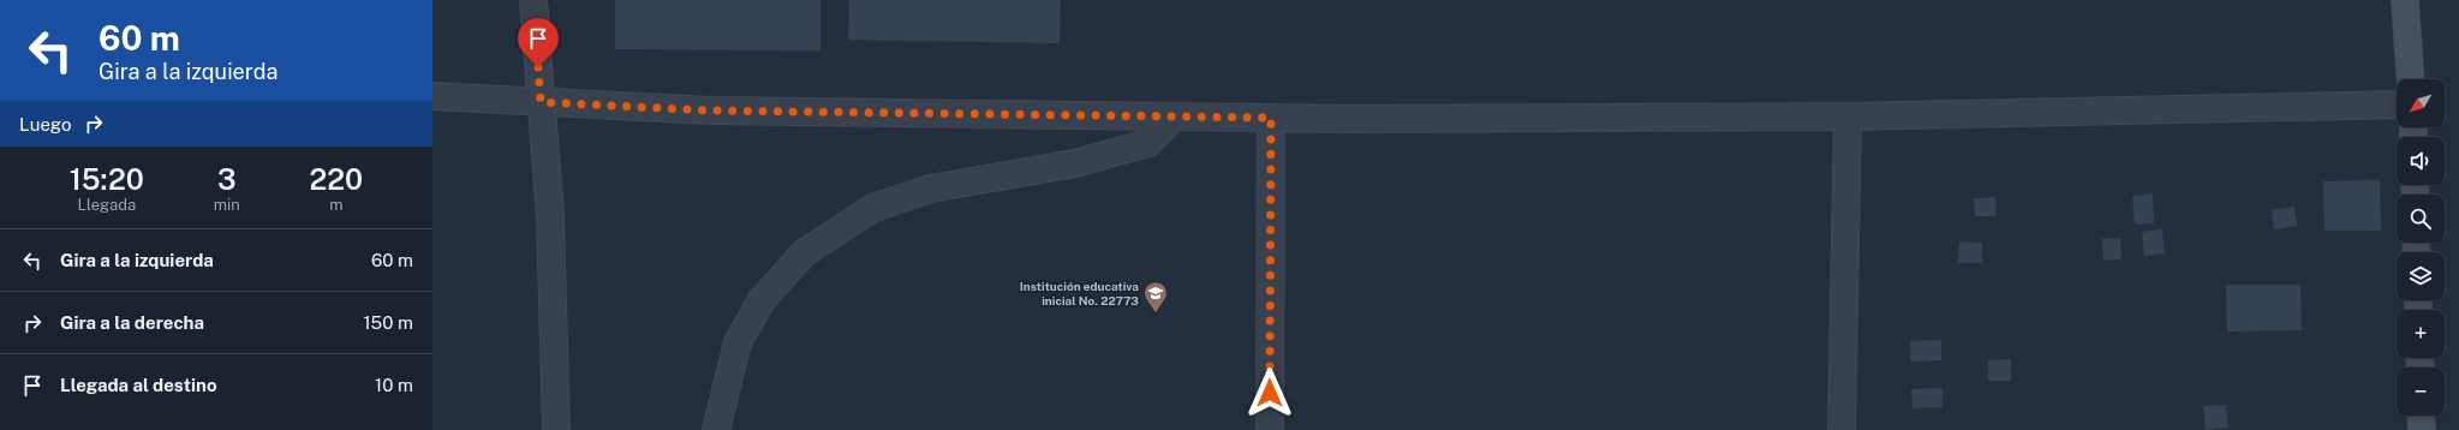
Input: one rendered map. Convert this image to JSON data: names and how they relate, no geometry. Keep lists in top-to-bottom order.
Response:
{
  "places": {
    "school or university": ["Institución educativa inicial No. 22773"]
  },
  "north": "bottom left",
  "page": {
    "turn": ["60 m", "Gira a la izquierda"],
    "map_buttons": ["+", "−"],
    "then": "Luego",
    "eta": [
      "15:20",
      "Llegada",
      "3",
      "min",
      "220",
      "m"
    ],
    "list": [
      {
        "name": "Gira a la izquierda",
        "value": "60 m"
      },
      {
        "name": "Gira a la derecha",
        "value": "150 m"
      },
      {
        "name": "Llegada al destino",
        "value": "10 m"
      }
    ]
  }
}
